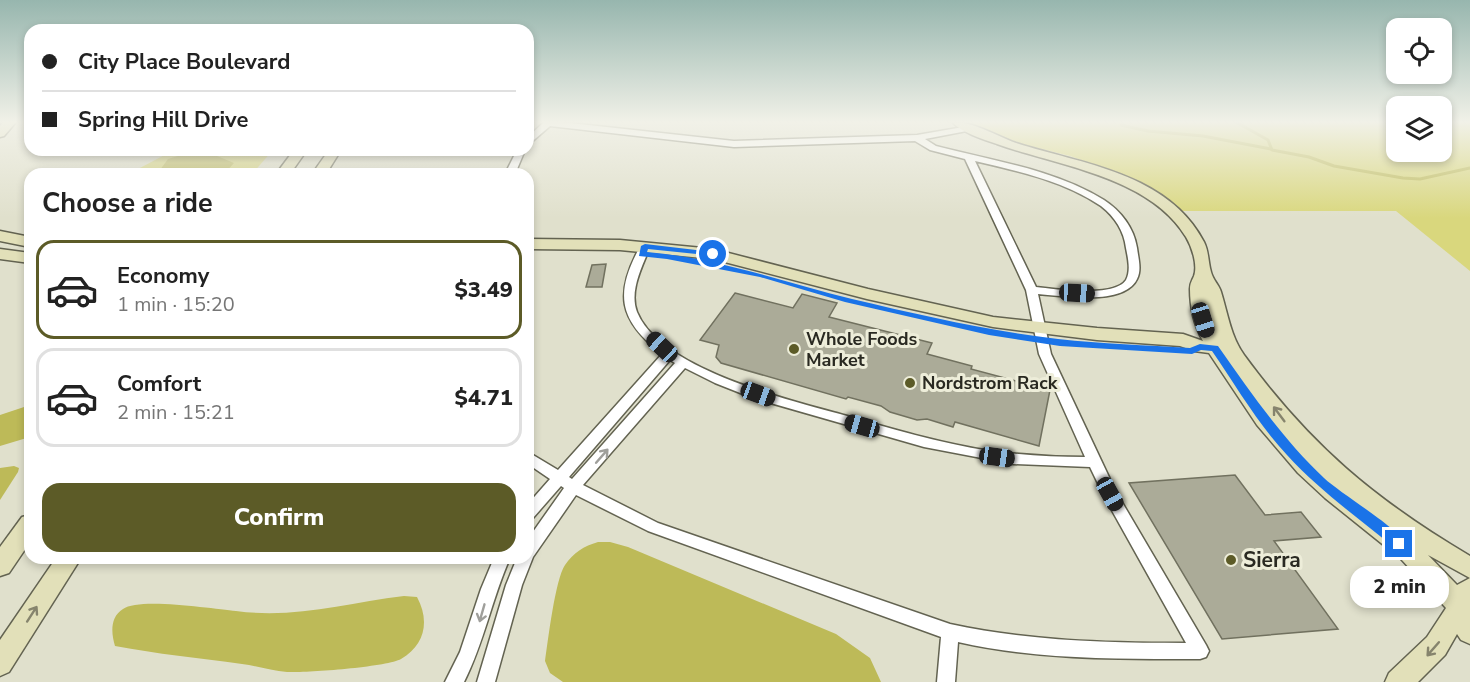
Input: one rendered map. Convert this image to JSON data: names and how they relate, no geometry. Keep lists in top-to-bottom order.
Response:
{
  "places": ["Whole Foods Market", "Nordstrom Rack", "Sierra"],
  "page": {
    "banner": ["City Place Boulevard", "Spring Hill Drive"],
    "heading": "Choose a ride",
    "list": [
      {
        "name": "Economy",
        "note": "1 min · 15:20",
        "value": "$3.49"
      },
      {
        "name": "Comfort",
        "note": "2 min · 15:21",
        "value": "$4.71"
      }
    ],
    "buttons": "Confirm",
    "bubble": "2 min"
  }
}
